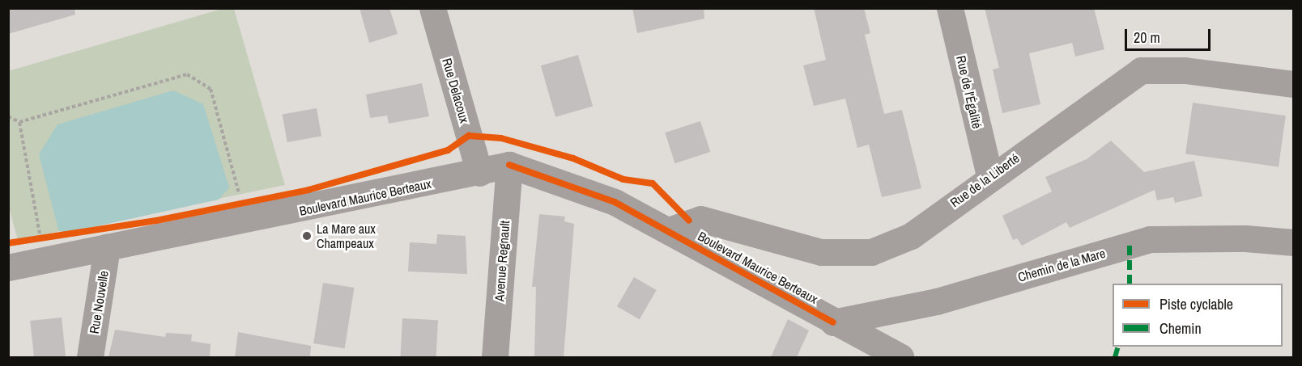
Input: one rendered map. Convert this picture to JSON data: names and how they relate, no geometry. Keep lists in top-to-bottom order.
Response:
{
  "streets": {
    "street": [
      "Rue Delacoux",
      "Rue de l'Égalité",
      "Rue de la Liberté",
      "Boulevard Maurice Berteaux",
      "Avenue Regnault",
      "Chemin de la Mare",
      "Rue Nouvelle"
    ]
  },
  "crossings": [
    ["Rue Delacoux", "Boulevard Maurice Berteaux"],
    ["Rue de l'Égalité", "Rue de la Liberté"],
    ["Rue de la Liberté", "Boulevard Maurice Berteaux"],
    ["Boulevard Maurice Berteaux", "Avenue Regnault"],
    ["Boulevard Maurice Berteaux", "Chemin de la Mare"],
    ["Boulevard Maurice Berteaux", "Rue Nouvelle"]
  ],
  "places": ["La Mare aux Champeaux"],
  "legend": ["Piste cyclable", "Chemin"],
  "scale_bar": "20 m"
}
